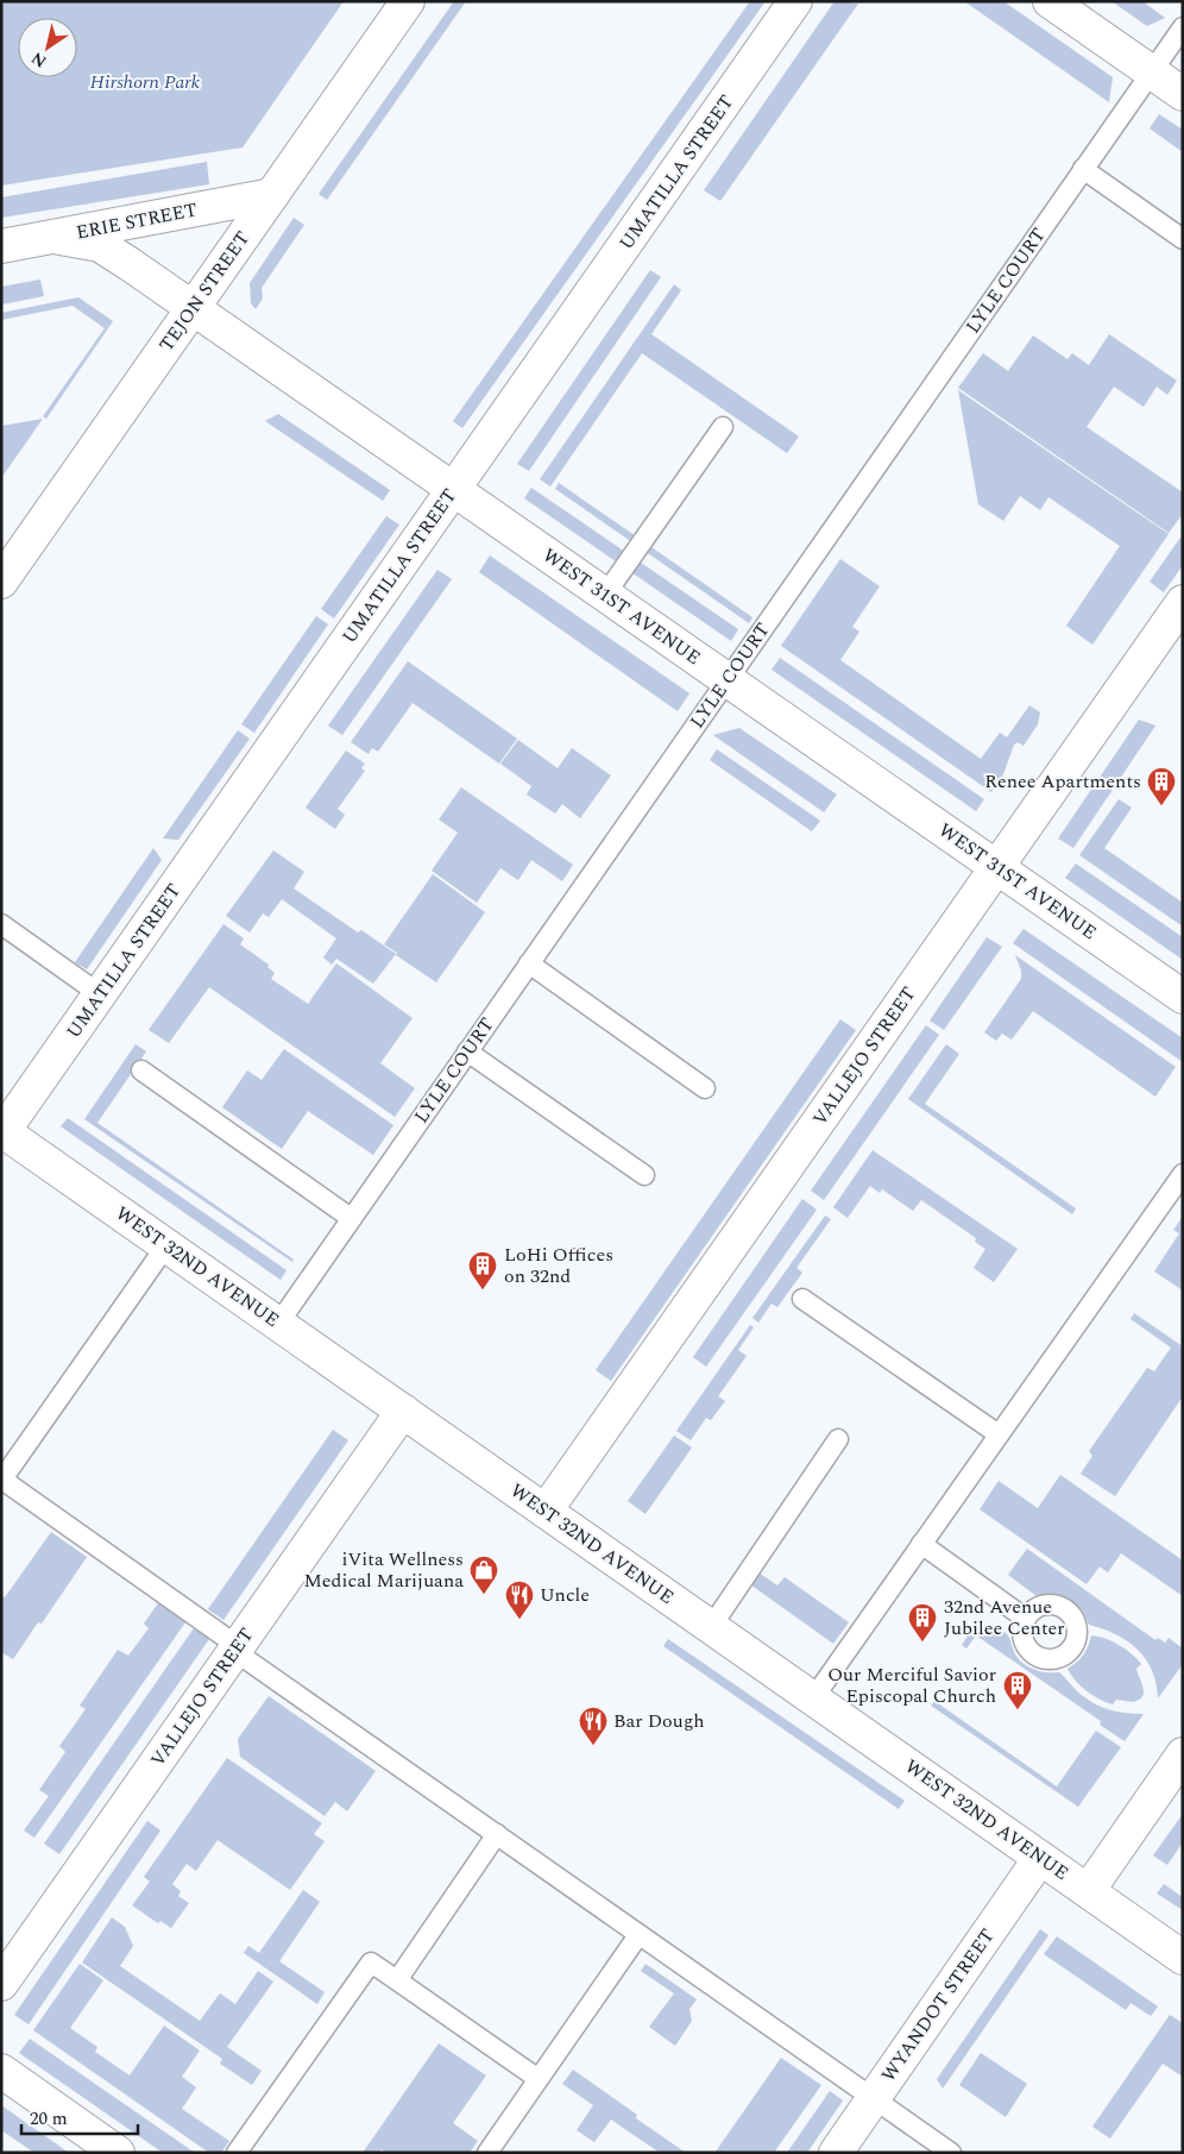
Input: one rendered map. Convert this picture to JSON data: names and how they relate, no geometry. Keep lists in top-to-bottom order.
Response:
{
  "streets": {
    "street": [
      "UMATILLA STREET",
      "ERIE STREET",
      "TEJON STREET",
      "WEST 31ST AVENUE",
      "VALLEJO STREET",
      "WEST 32ND AVENUE",
      "WYANDOT STREET"
    ],
    "lane": ["LYLE COURT"]
  },
  "crossings": [
    ["UMATILLA STREET", "WEST 31ST AVENUE"],
    ["UMATILLA STREET", "WEST 32ND AVENUE"],
    ["ERIE STREET", "TEJON STREET"],
    ["ERIE STREET", "WEST 31ST AVENUE"],
    ["LYLE COURT", "WEST 31ST AVENUE"],
    ["LYLE COURT", "WEST 32ND AVENUE"],
    ["TEJON STREET", "WEST 31ST AVENUE"],
    ["WEST 31ST AVENUE", "VALLEJO STREET"],
    ["VALLEJO STREET", "WEST 32ND AVENUE"],
    ["WEST 32ND AVENUE", "WYANDOT STREET"]
  ],
  "parks": ["Hirshorn Park"],
  "places": {
    "building": [
      "Renee Apartments",
      "LoHi Offices on 32nd",
      "32nd Avenue Jubilee Center",
      "Our Merciful Savior Episcopal Church"
    ],
    "shop": ["iVita Wellness Medical Marijuana"],
    "restaurant": ["Uncle", "Bar Dough"]
  },
  "scale_bar": "20 m",
  "north": "bottom left"
}
